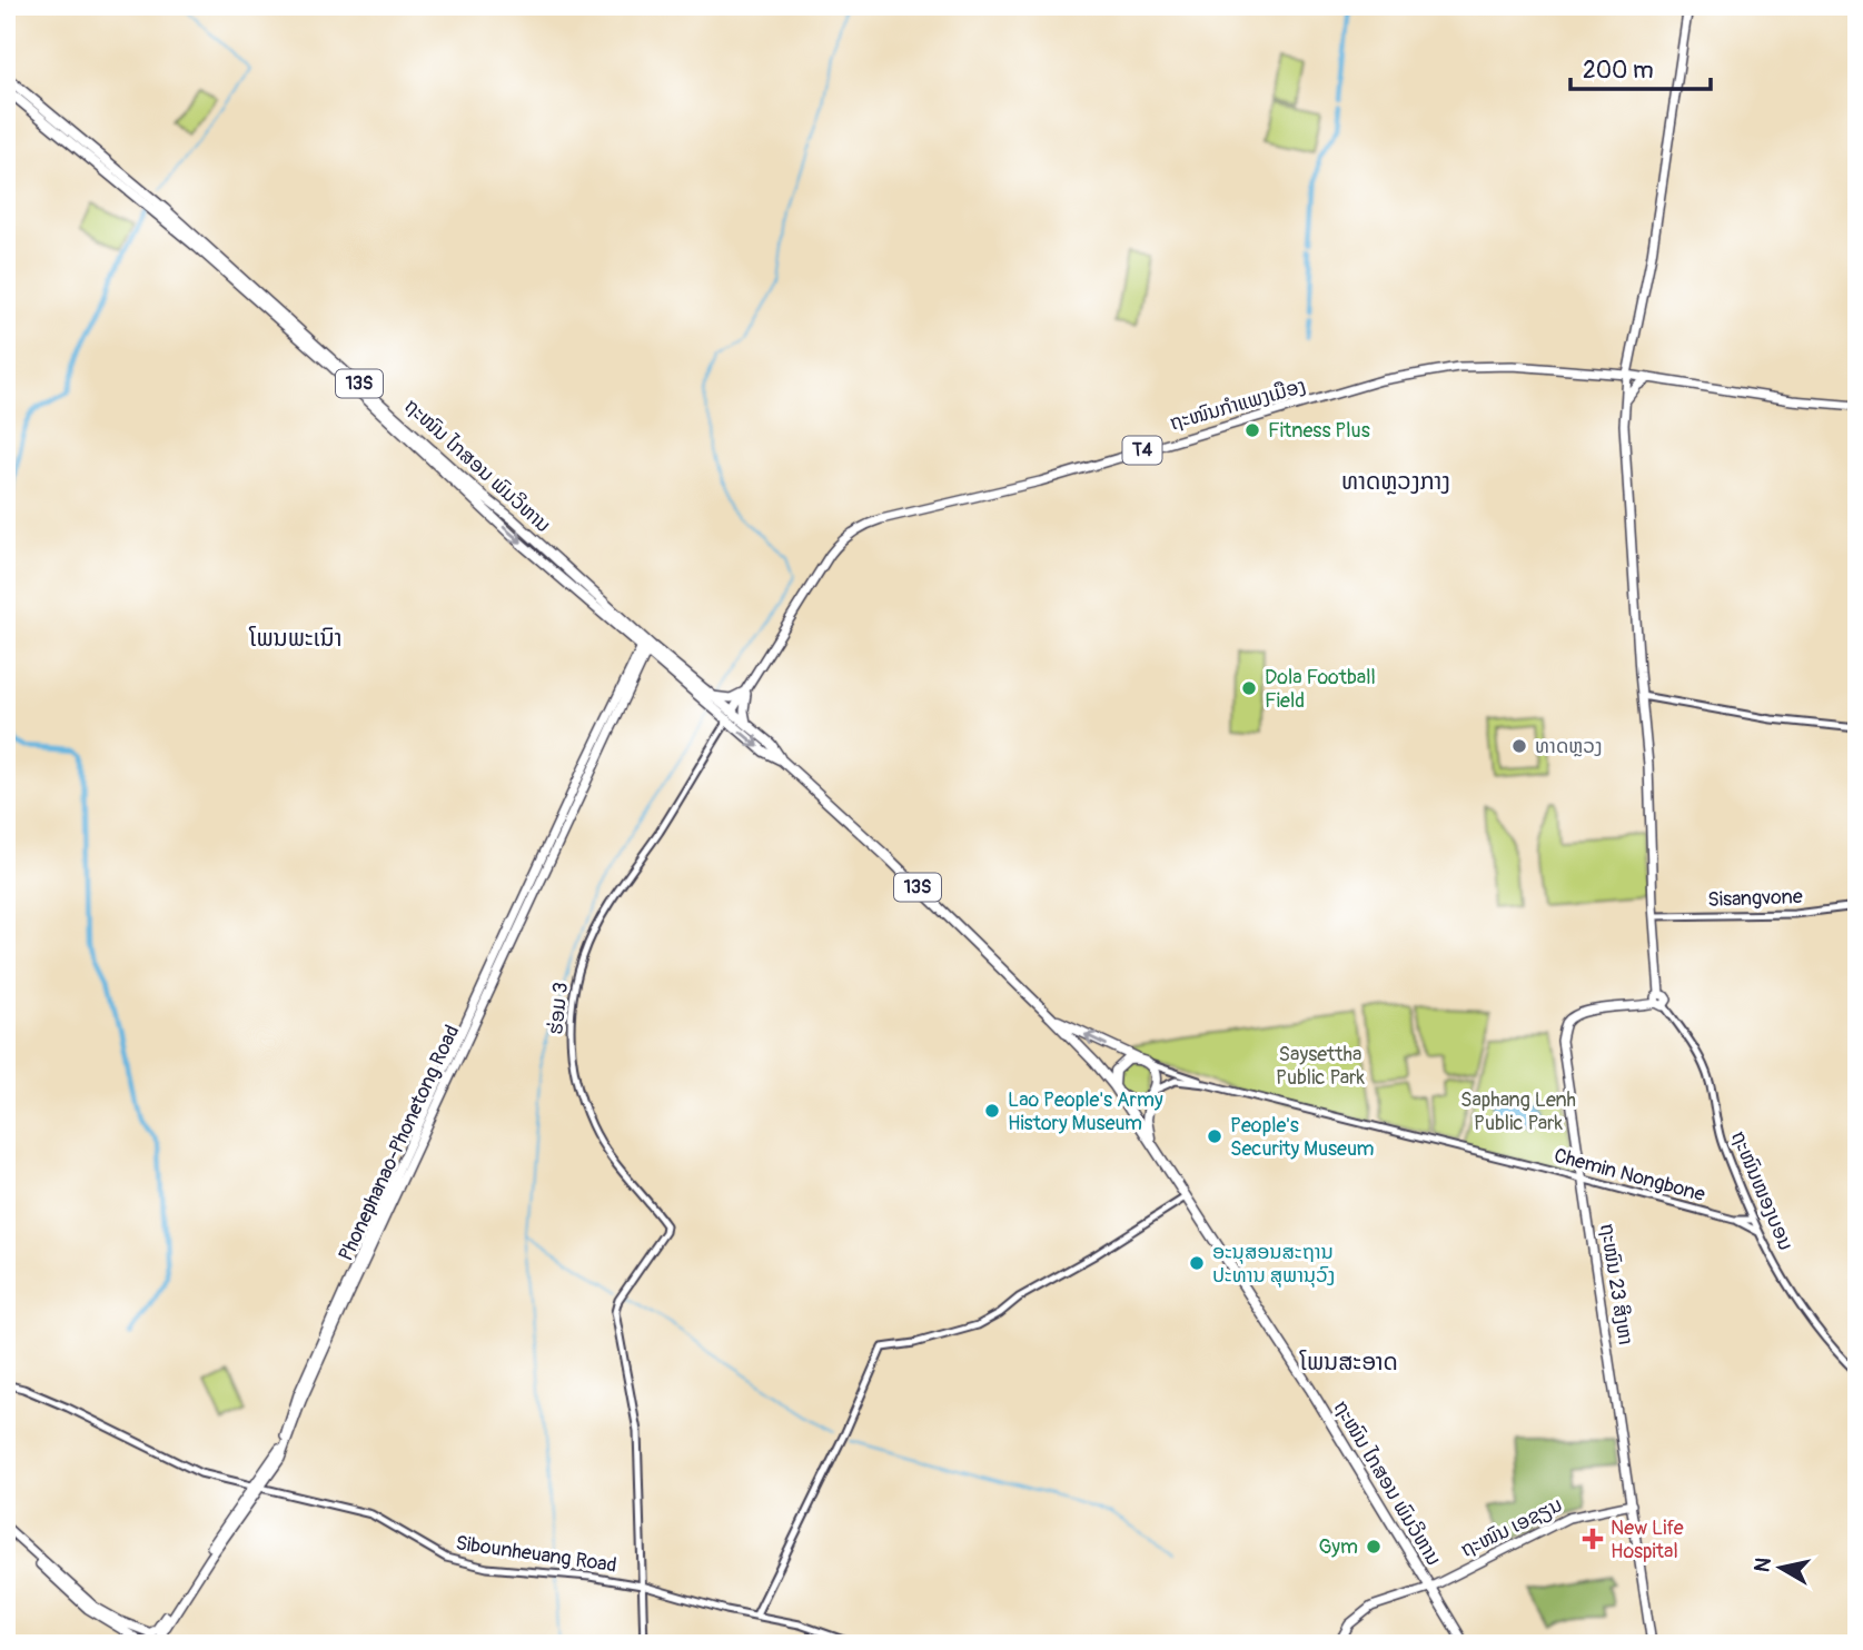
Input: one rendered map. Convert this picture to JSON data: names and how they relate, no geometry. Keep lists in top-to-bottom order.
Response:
{
  "streets": {
    "highway": ["13S", "ຖະໜົນ ໄກສອນ ພົມວິຫານ"],
    "main road": [
      "ຖະໜົນກຳແພງເມືອງ",
      "T4",
      "Phonephanao-Phonetong Road",
      "ຖະໜົນ 23 ສິງຫາ",
      "ຖະໜົນ ເອຊຽນ"
    ],
    "street": [
      "Sisangvone",
      "ຮ່ອມ 3",
      "Chemin Nongbone",
      "ຖະໜົນໜອງບອນ",
      "Sibounheuang Road"
    ]
  },
  "crossings": [
    ["13S", "ຖະໜົນ ໄກສອນ ພົມວິຫານ"],
    ["ຖະໜົນກຳແພງເມືອງ", "ຖະໜົນ ໄກສອນ ພົມວິຫານ"],
    ["ຖະໜົນກຳແພງເມືອງ", "ຮ່ອມ 3"],
    ["ຖະໜົນ ໄກສອນ ພົມວິຫານ", "ຮ່ອມ 3"],
    ["ຖະໜົນ ໄກສອນ ພົມວິຫານ", "Phonephanao-Phonetong Road"],
    ["ຖະໜົນ ໄກສອນ ພົມວິຫານ", "ຖະໜົນ ເອຊຽນ"],
    ["ຮ່ອມ 3", "Sibounheuang Road"],
    ["Phonephanao-Phonetong Road", "Sibounheuang Road"],
    ["Chemin Nongbone", "ຖະໜົນໜອງບອນ"],
    ["Chemin Nongbone", "ຖະໜົນ 23 ສິງຫາ"],
    ["ຖະໜົນໜອງບອນ", "ຖະໜົນ 23 ສິງຫາ"],
    ["ຖະໜົນ 23 ສິງຫາ", "ຖະໜົນ ເອຊຽນ"]
  ],
  "districts": ["ທາດຫຼວງກາງ", "ໂພນພະເນົາ", "ໂພນສະອາດ"],
  "parks": ["Saysettha Public Park", "Saphang Lenh Public Park"],
  "places": {
    "other": [
      "Fitness Plus",
      "Dola Football Field",
      "ທາດຫຼວງ",
      "Lao People's Army History Museum",
      "People's Security Museum",
      "ອະນຸສອນສະຖານ ປະທານ ສຸພານຸວົງ",
      "Gym"
    ],
    "health": ["New Life Hospital"]
  },
  "scale_bar": "200 m",
  "north": "left"
}
